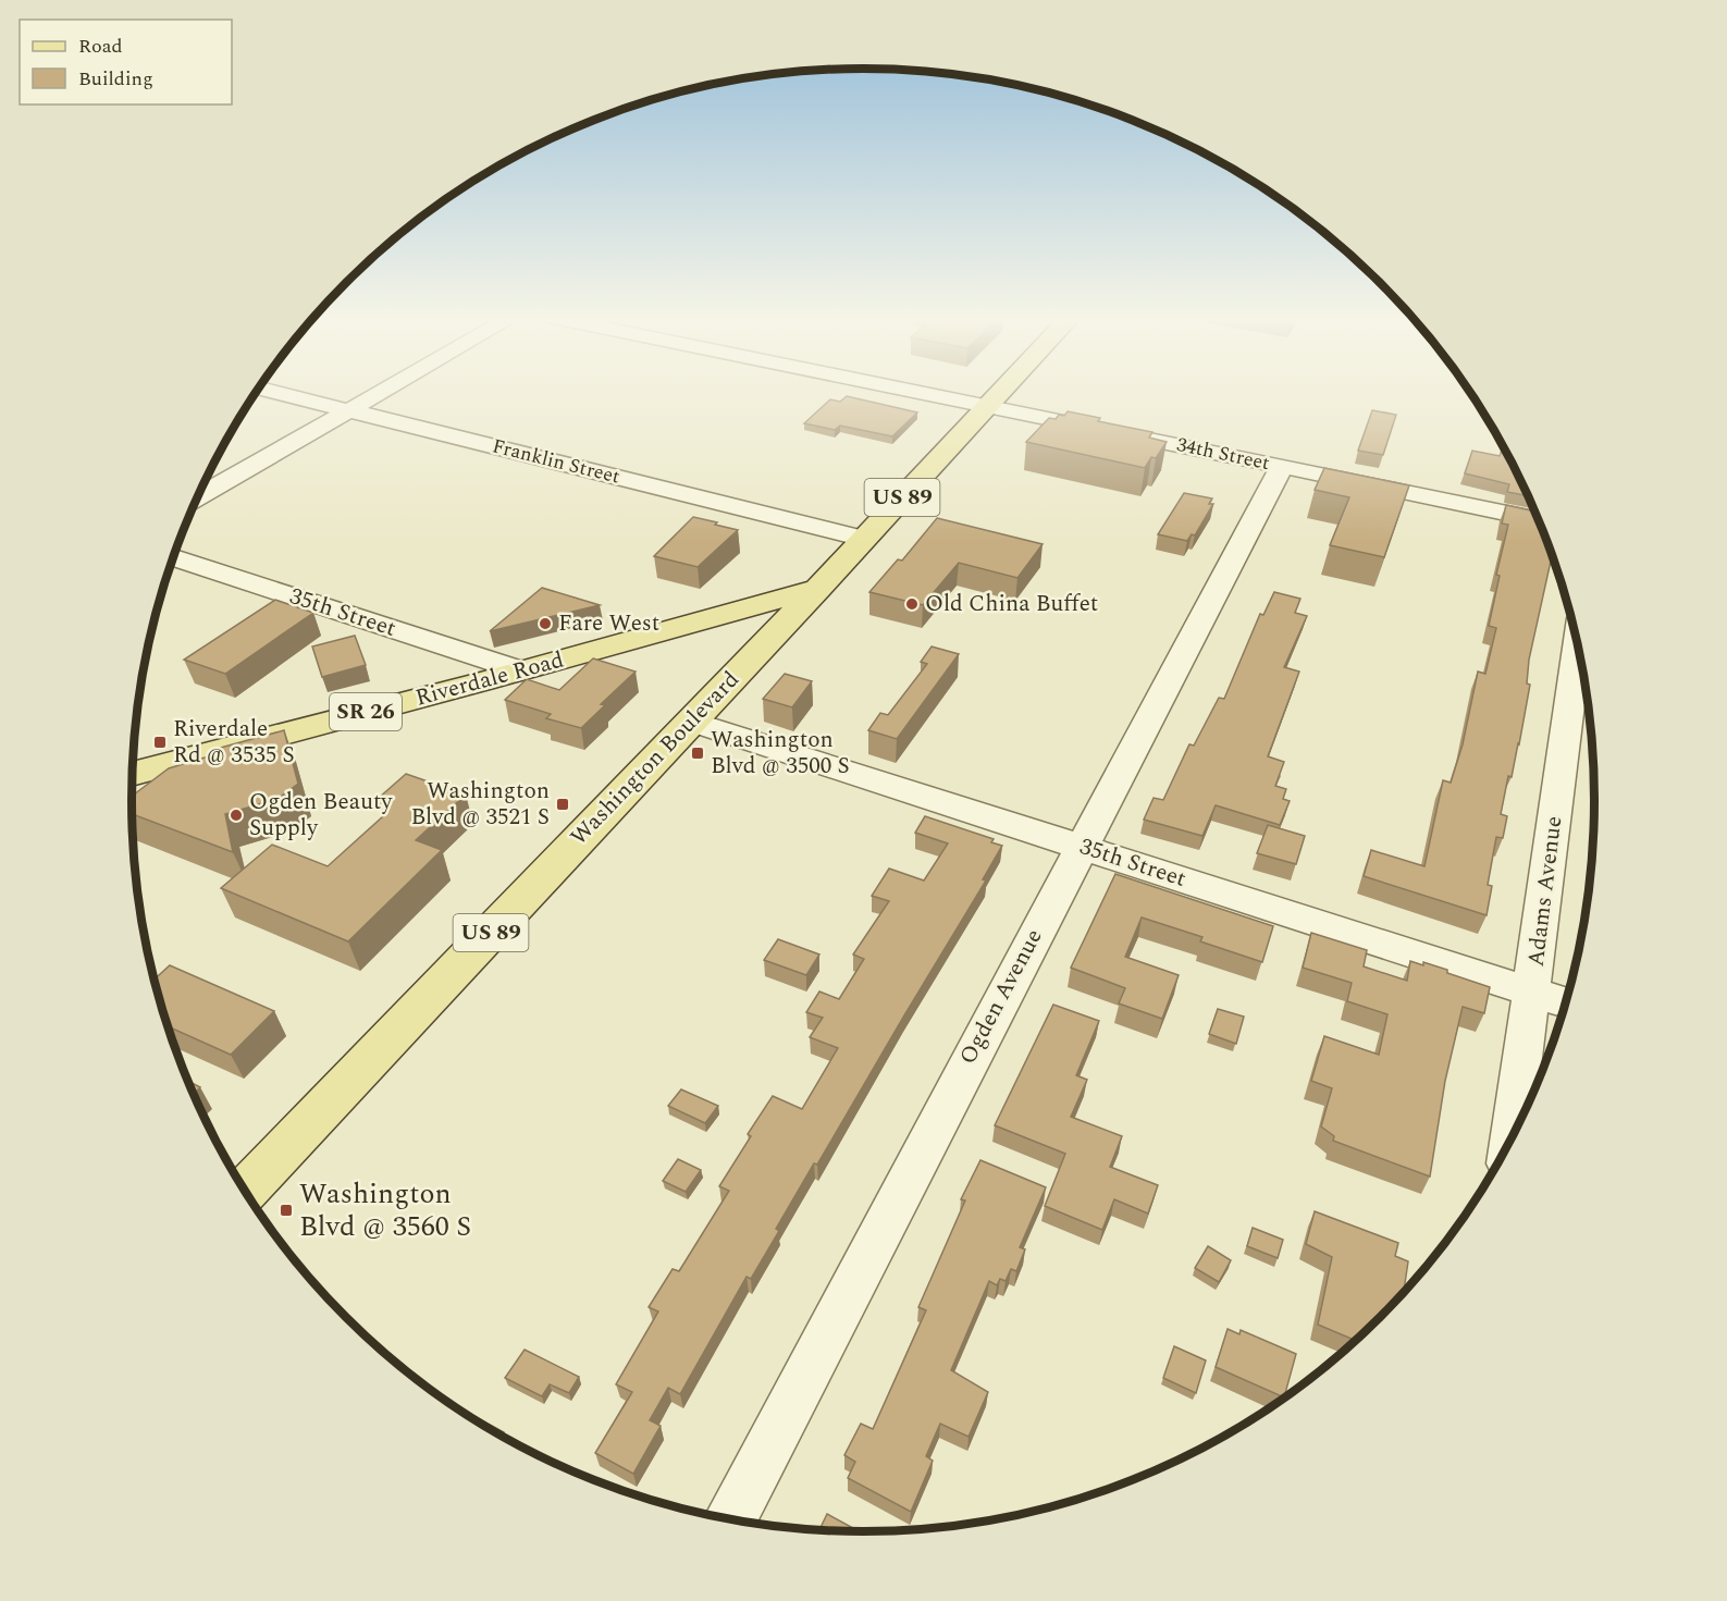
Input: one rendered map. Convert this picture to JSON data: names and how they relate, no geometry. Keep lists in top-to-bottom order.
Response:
{
  "streets": {
    "main road": [
      "US 89",
      "Riverdale Road",
      "SR 26",
      "Washington Boulevard"
    ],
    "street": [
      "34th Street",
      "Franklin Street",
      "35th Street",
      "Adams Avenue",
      "Ogden Avenue"
    ]
  },
  "crossings": [
    ["34th Street", "Washington Boulevard"],
    ["34th Street", "Ogden Avenue"],
    ["Franklin Street", "Washington Boulevard"],
    ["35th Street", "Riverdale Road"],
    ["35th Street", "Washington Boulevard"],
    ["35th Street", "Adams Avenue"],
    ["35th Street", "Ogden Avenue"],
    ["Riverdale Road", "Washington Boulevard"]
  ],
  "places": {
    "other": ["Old China Buffet", "Fare West", "Ogden Beauty Supply"],
    "transit": [
      "Riverdale Rd @ 3535 S",
      "Washington Blvd @ 3500 S",
      "Washington Blvd @ 3521 S",
      "Washington Blvd @ 3560 S"
    ]
  },
  "legend": ["Road", "Building"]
}
